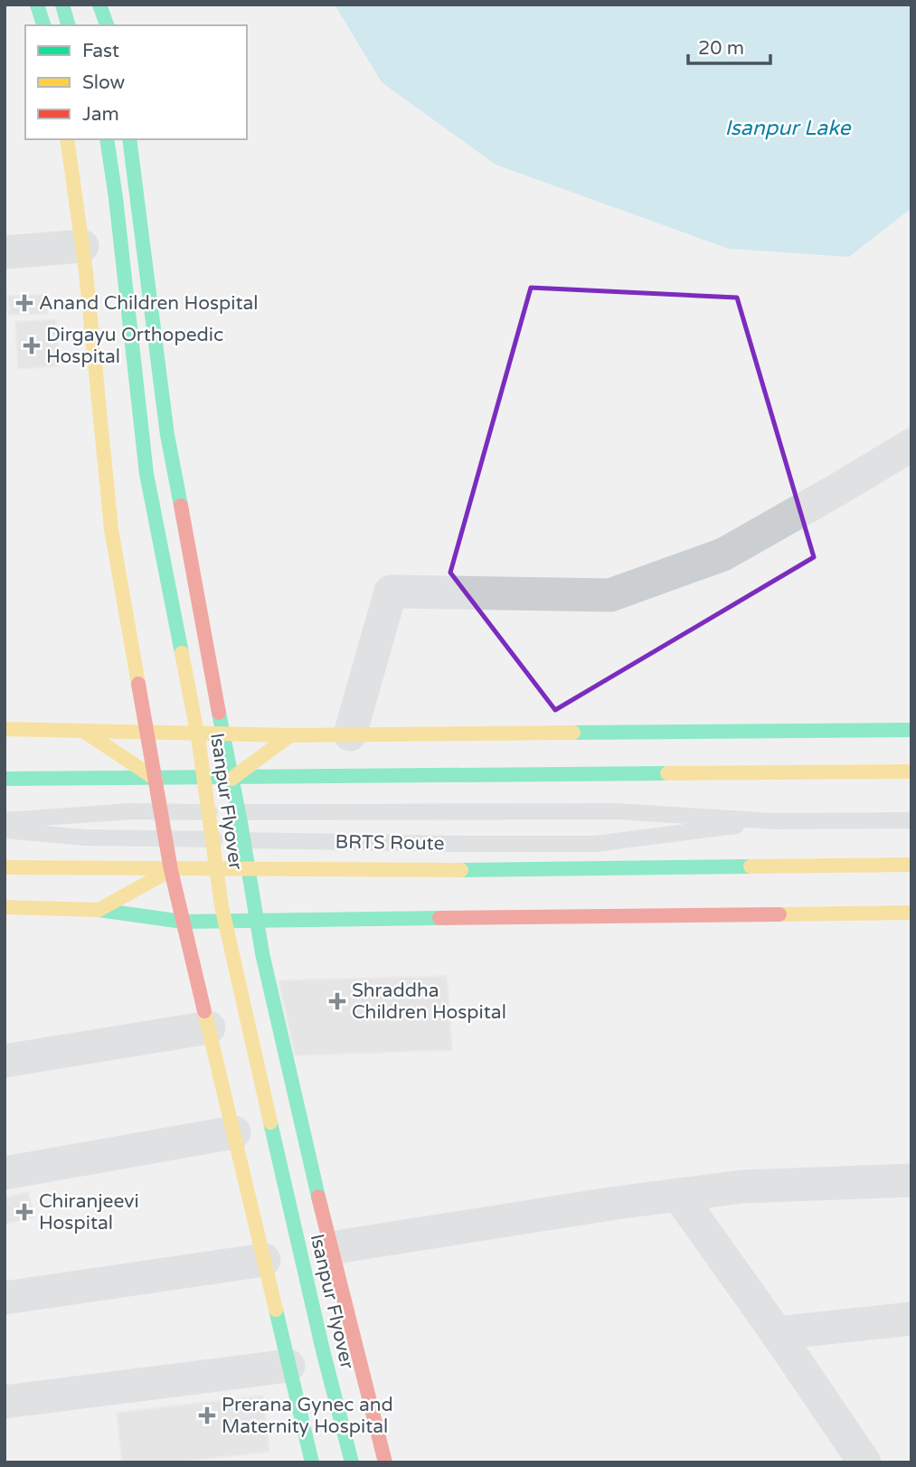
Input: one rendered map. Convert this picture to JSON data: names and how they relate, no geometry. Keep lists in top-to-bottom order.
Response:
{
  "streets": {
    "street": ["Isanpur Flyover"],
    "lane": ["BRTS Route"]
  },
  "water": ["Isanpur Lake"],
  "places": {
    "health": [
      "Anand Children Hospital",
      "Dirgayu Orthopedic Hospital",
      "Shraddha Children Hospital",
      "Chiranjeevi Hospital",
      "Prerana Gynec and Maternity Hospital"
    ]
  },
  "legend": ["Fast", "Slow", "Jam"],
  "scale_bar": "20 m"
}
